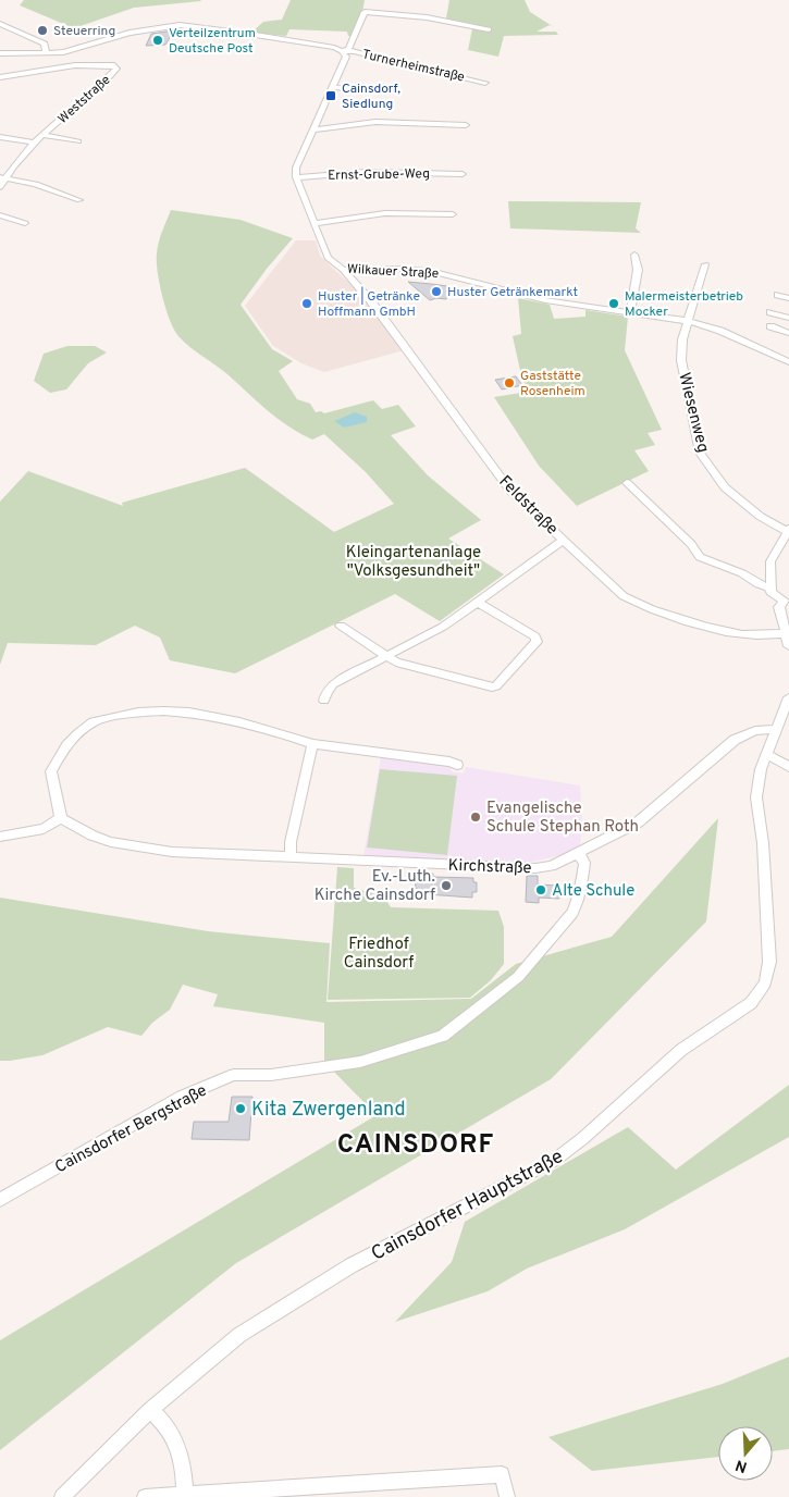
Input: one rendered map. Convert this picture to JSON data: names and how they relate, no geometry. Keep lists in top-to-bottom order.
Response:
{
  "streets": {
    "street": [
      "Turnerheimstraße",
      "Weststraße",
      "Ernst-Grube-Weg",
      "Wilkauer Straße",
      "Wiesenweg",
      "Feldstraße",
      "Kirchstraße",
      "Cainsdorfer Bergstraße",
      "Cainsdorfer Hauptstraße"
    ]
  },
  "crossings": [
    ["Ernst-Grube-Weg", "Wilkauer Straße"],
    ["Wilkauer Straße", "Wiesenweg"],
    ["Wilkauer Straße", "Feldstraße"],
    ["Kirchstraße", "Cainsdorfer Bergstraße"],
    ["Kirchstraße", "Cainsdorfer Hauptstraße"]
  ],
  "districts": ["CAINSDORF"],
  "parks": ["Kleingartenanlage \"Volksgesundheit\"", "Friedhof Cainsdorf"],
  "places": {
    "other": [
      "Steuerring",
      "Verteilzentrum Deutsche Post",
      "Huster Getränkemarkt",
      "Huster | Getränke Hoffmann GmbH",
      "Malermeisterbetrieb Mocker",
      "Gaststätte Rosenheim",
      "Evangelische Schule Stephan Roth",
      "Ev.-Luth. Kirche Cainsdorf",
      "Alte Schule",
      "Kita Zwergenland"
    ],
    "transit": ["Cainsdorf, Siedlung"]
  },
  "north": "bottom"
}
